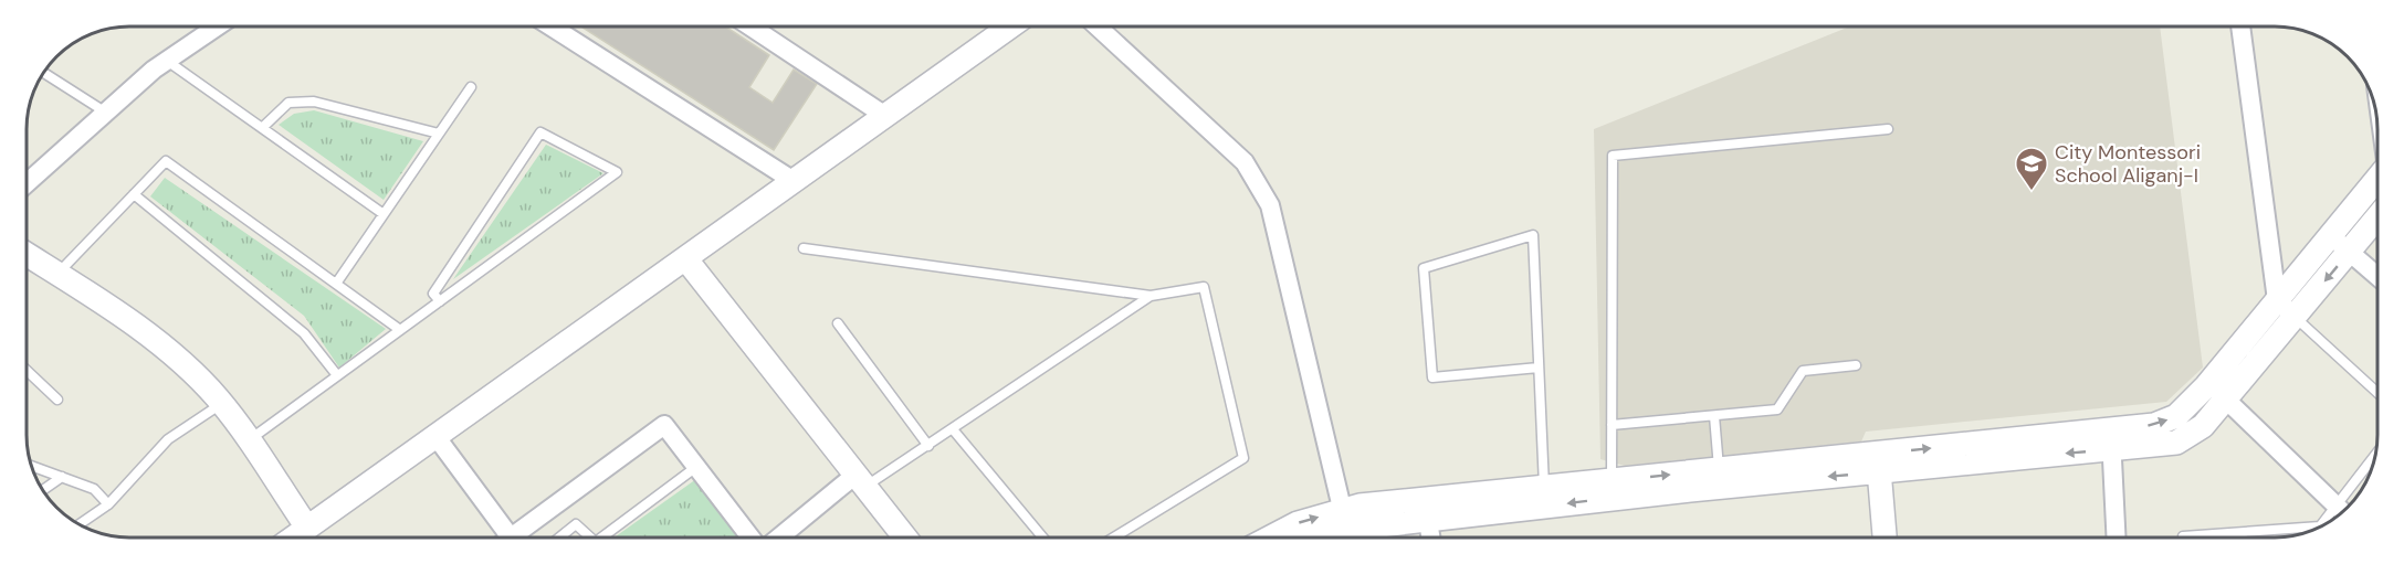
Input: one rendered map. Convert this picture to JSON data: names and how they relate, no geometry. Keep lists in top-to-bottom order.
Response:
{
  "places": {
    "school or university": ["City Montessori School Aliganj-I"]
  }
}
